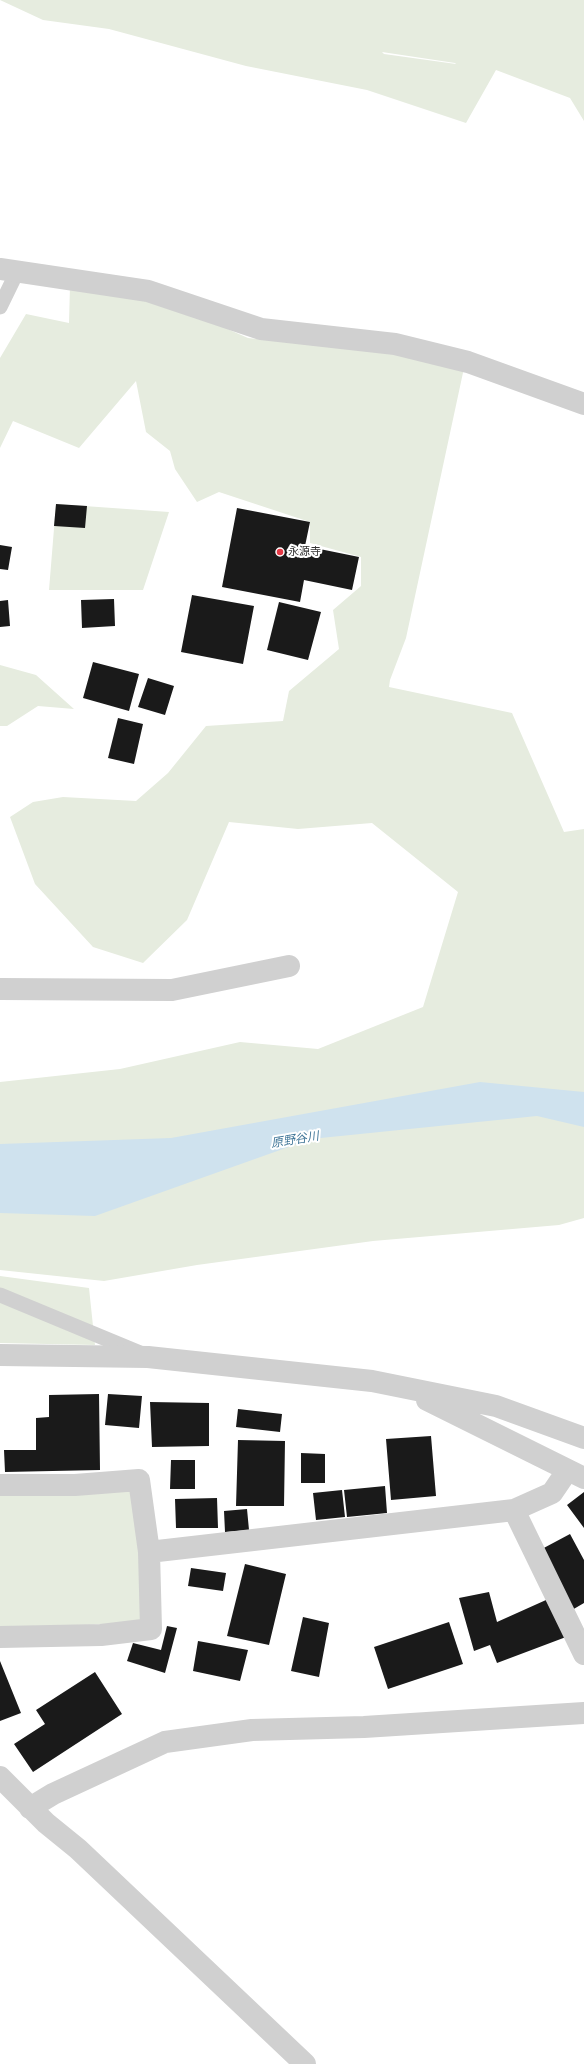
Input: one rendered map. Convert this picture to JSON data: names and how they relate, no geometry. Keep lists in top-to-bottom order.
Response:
{
  "water": ["原野谷川"],
  "places": ["永源寺"]
}
